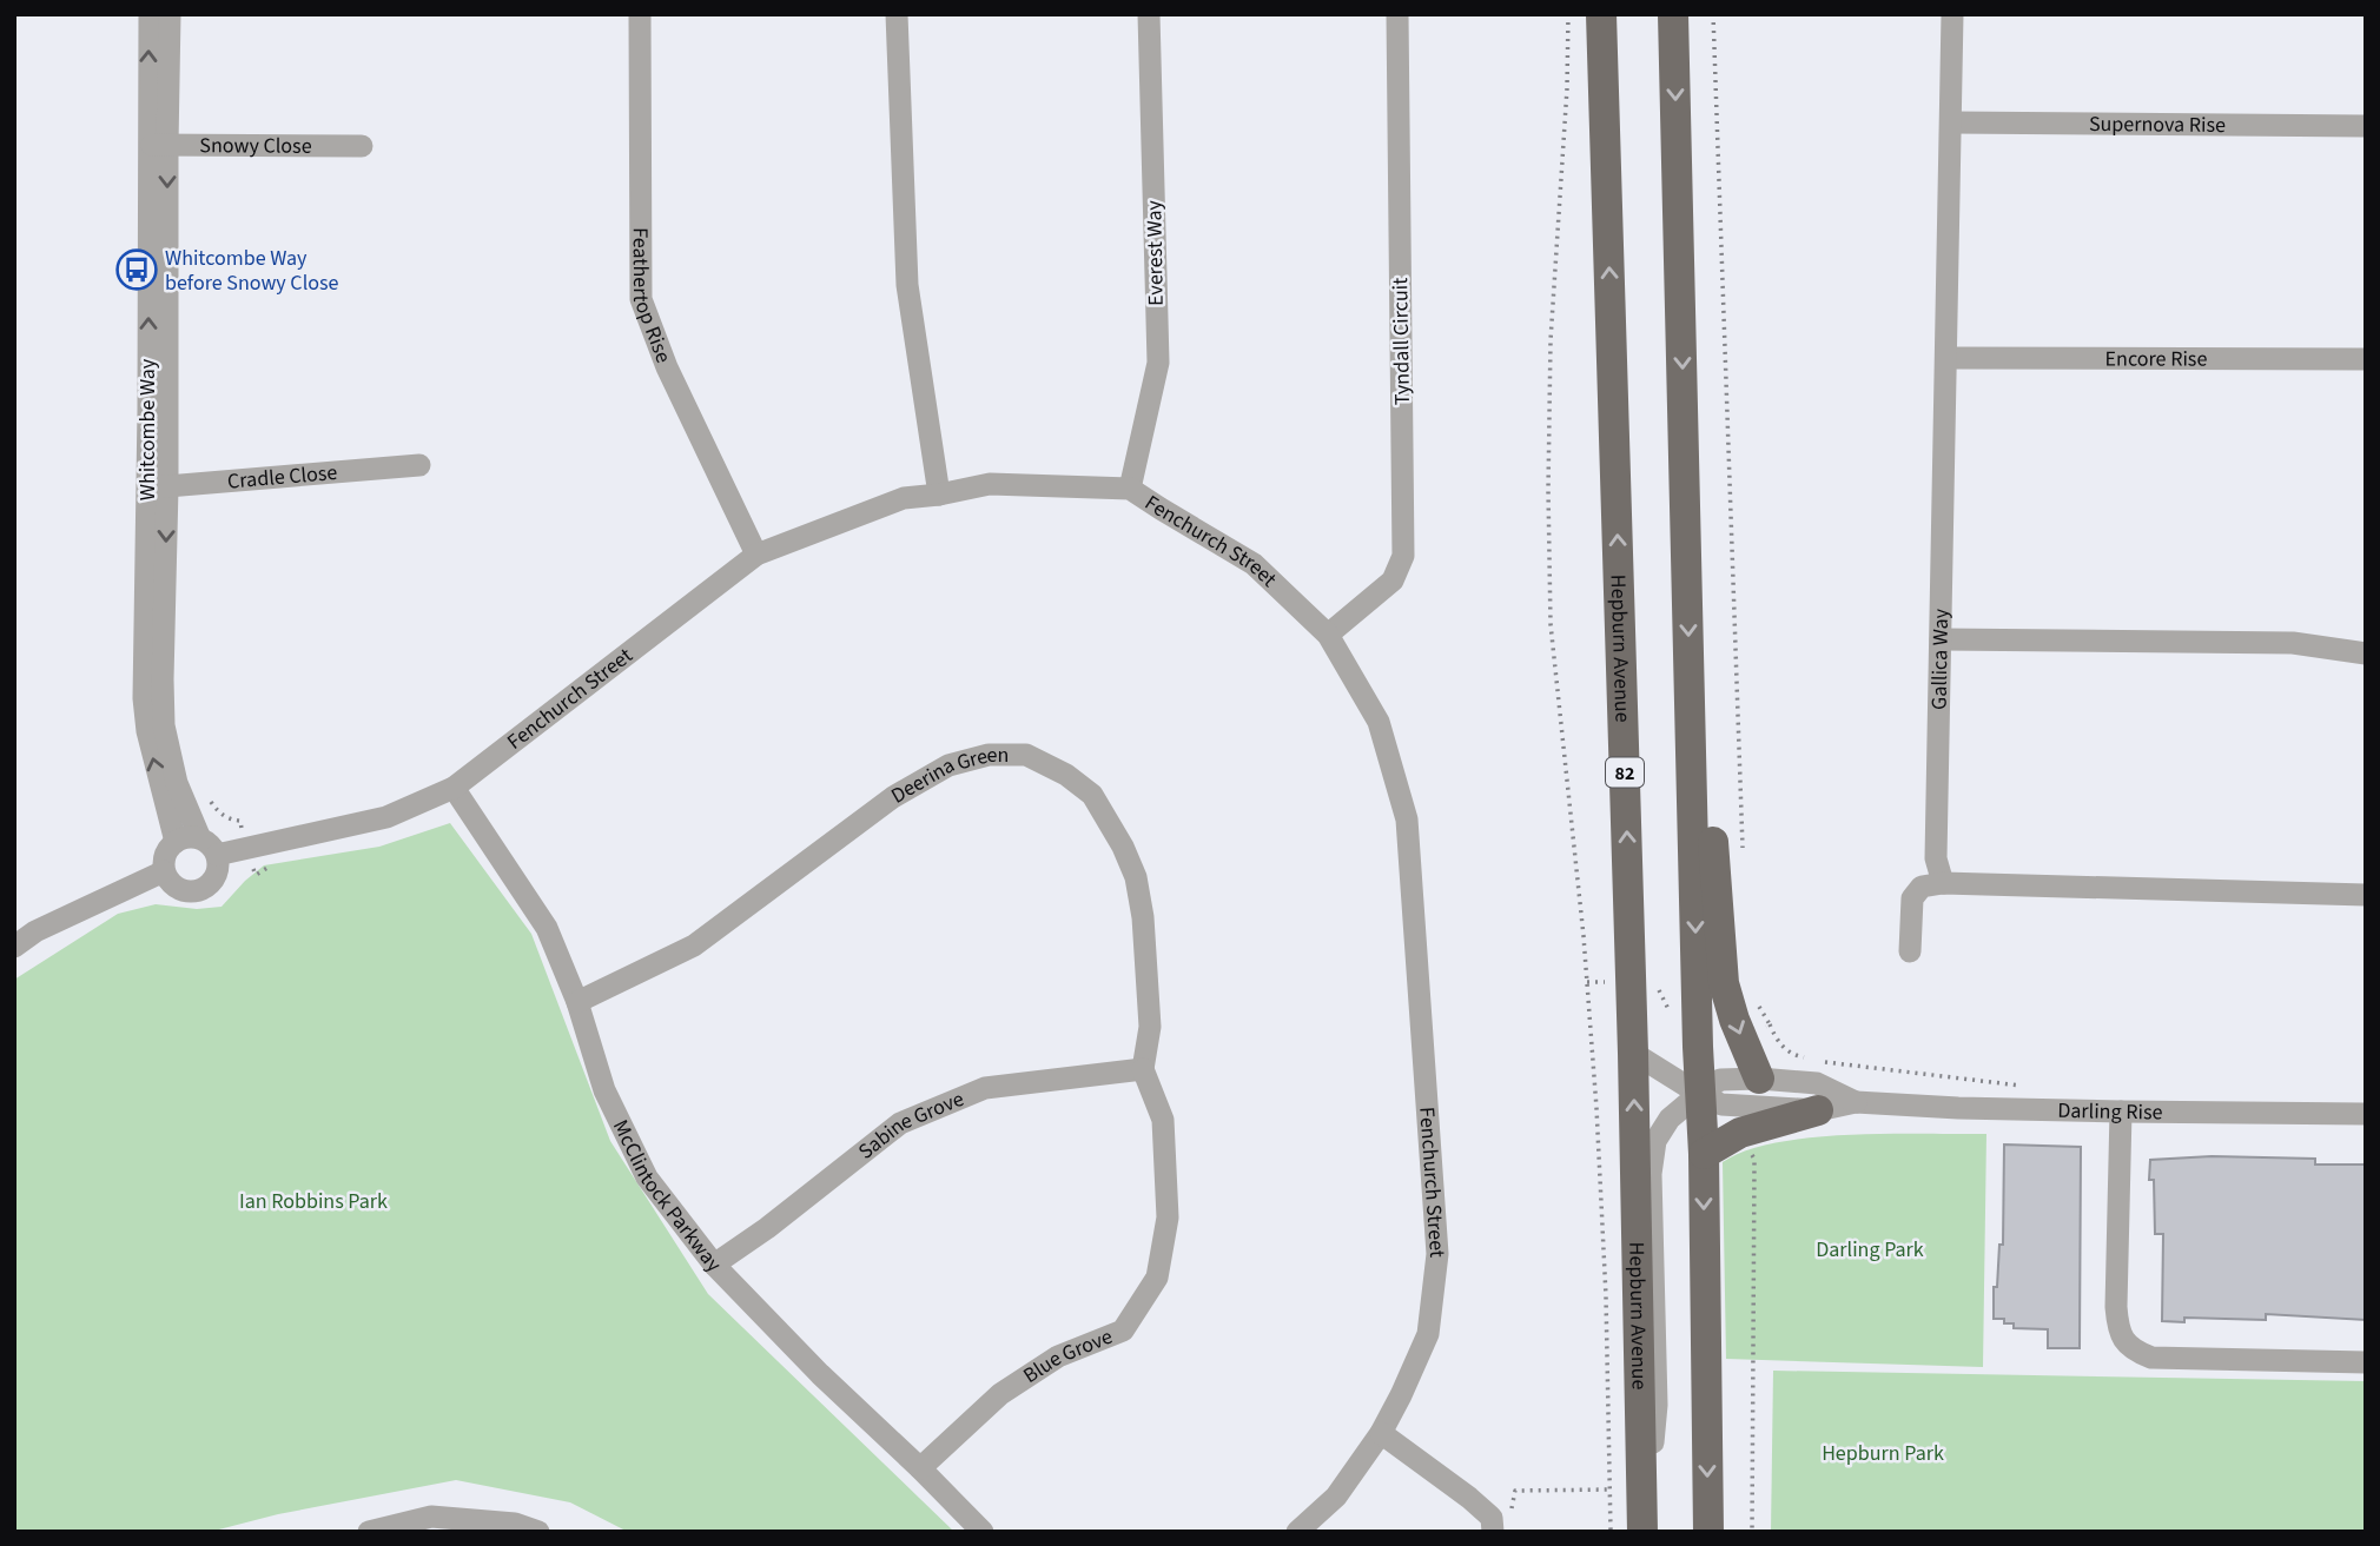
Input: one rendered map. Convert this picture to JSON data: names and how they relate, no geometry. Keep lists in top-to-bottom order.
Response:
{
  "streets": {
    "main road": ["Hepburn Avenue", "82"],
    "street": [
      "Supernova Rise",
      "Snowy Close",
      "Everest Way",
      "Feathertop Rise",
      "Tyndall Circuit",
      "Encore Rise",
      "Whitcombe Way",
      "Cradle Close",
      "Fenchurch Street",
      "Gallica Way",
      "Deerina Green",
      "Darling Rise",
      "Sabine Grove",
      "McClintock Parkway",
      "Blue Grove"
    ]
  },
  "crossings": [
    ["Supernova Rise", "Gallica Way"],
    ["Snowy Close", "Whitcombe Way"],
    ["Everest Way", "Fenchurch Street"],
    ["Feathertop Rise", "Fenchurch Street"],
    ["Tyndall Circuit", "Fenchurch Street"],
    ["Encore Rise", "Gallica Way"],
    ["Whitcombe Way", "Cradle Close"],
    ["Whitcombe Way", "Fenchurch Street"],
    ["Fenchurch Street", "McClintock Parkway"],
    ["Hepburn Avenue", "Darling Rise"],
    ["Deerina Green", "Sabine Grove"],
    ["Deerina Green", "McClintock Parkway"],
    ["Deerina Green", "Blue Grove"],
    ["Sabine Grove", "McClintock Parkway"],
    ["Sabine Grove", "Blue Grove"],
    ["McClintock Parkway", "Blue Grove"]
  ],
  "parks": ["Ian Robbins Park", "Darling Park", "Hepburn Park"],
  "places": {
    "bus stop": ["Whitcombe Way before Snowy Close"]
  }
}
